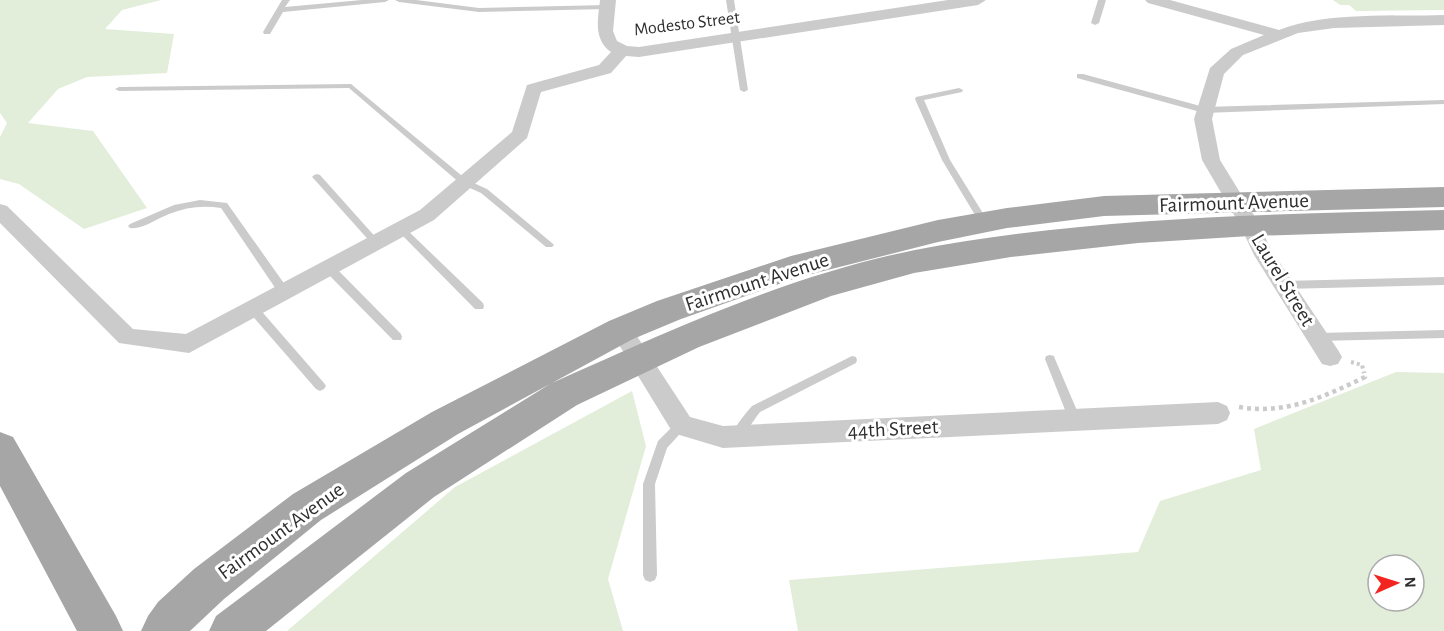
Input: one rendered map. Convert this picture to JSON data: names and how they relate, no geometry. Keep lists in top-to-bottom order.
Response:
{
  "streets": {
    "main road": ["Fairmount Avenue"],
    "street": ["Modesto Street", "Laurel Street", "44th Street"]
  },
  "crossings": [
    ["Fairmount Avenue", "Laurel Street"]
  ],
  "north": "right"
}
